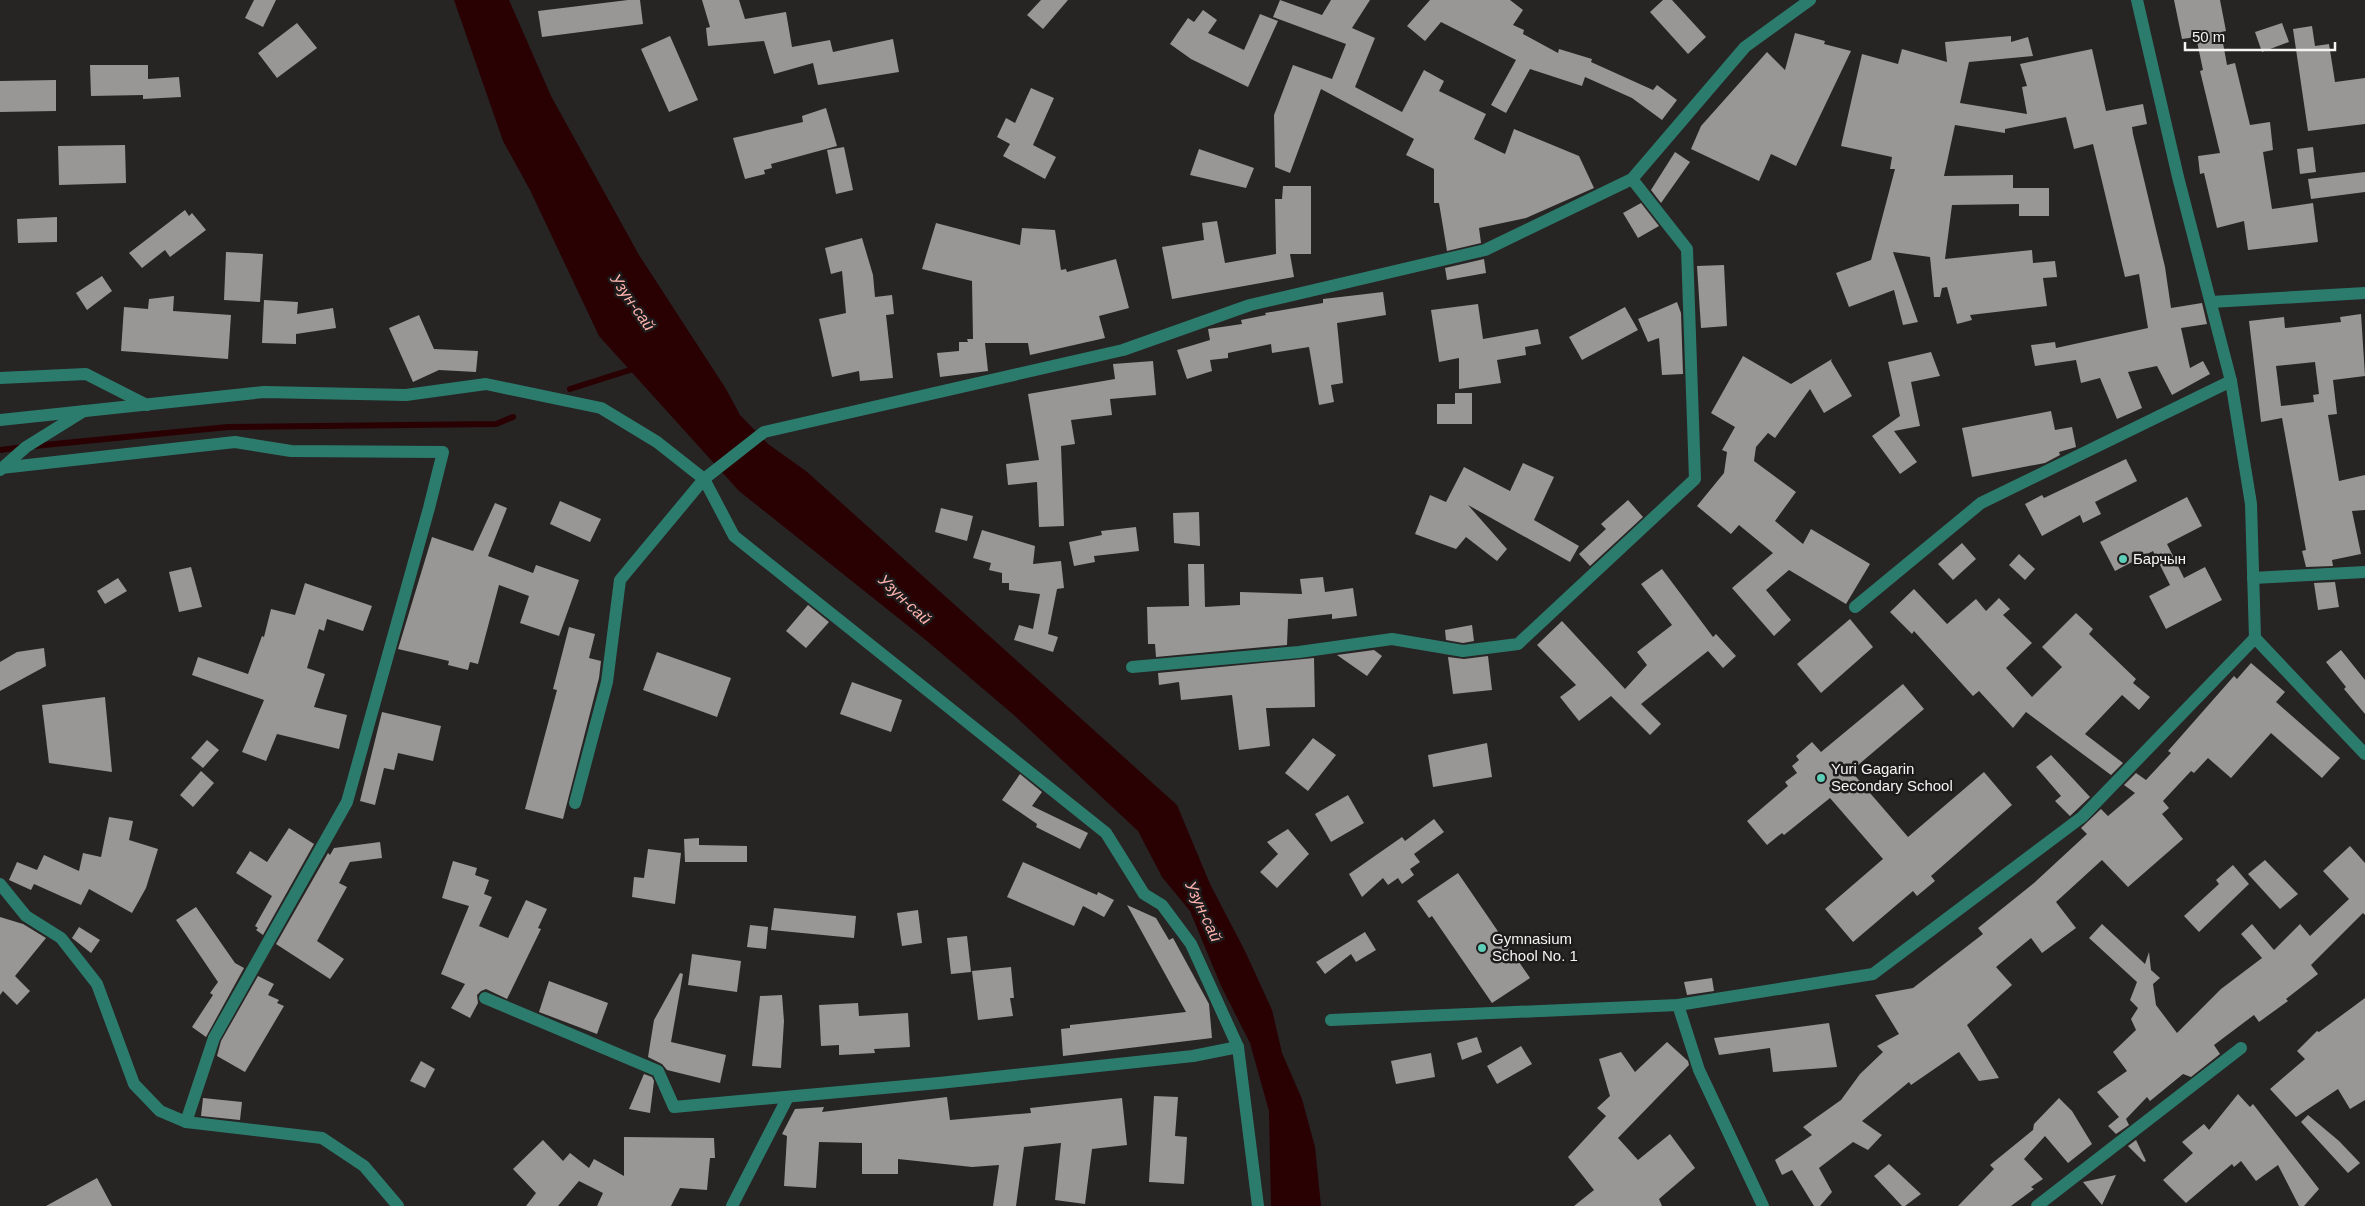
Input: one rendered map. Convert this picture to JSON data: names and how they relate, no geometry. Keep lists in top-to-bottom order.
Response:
{
  "water": ["Узун-сай"],
  "places": ["Барчын", "Yuri Gagarin Secondary School", "Gymnasium School No. 1"],
  "scale_bar": "50 m"
}
